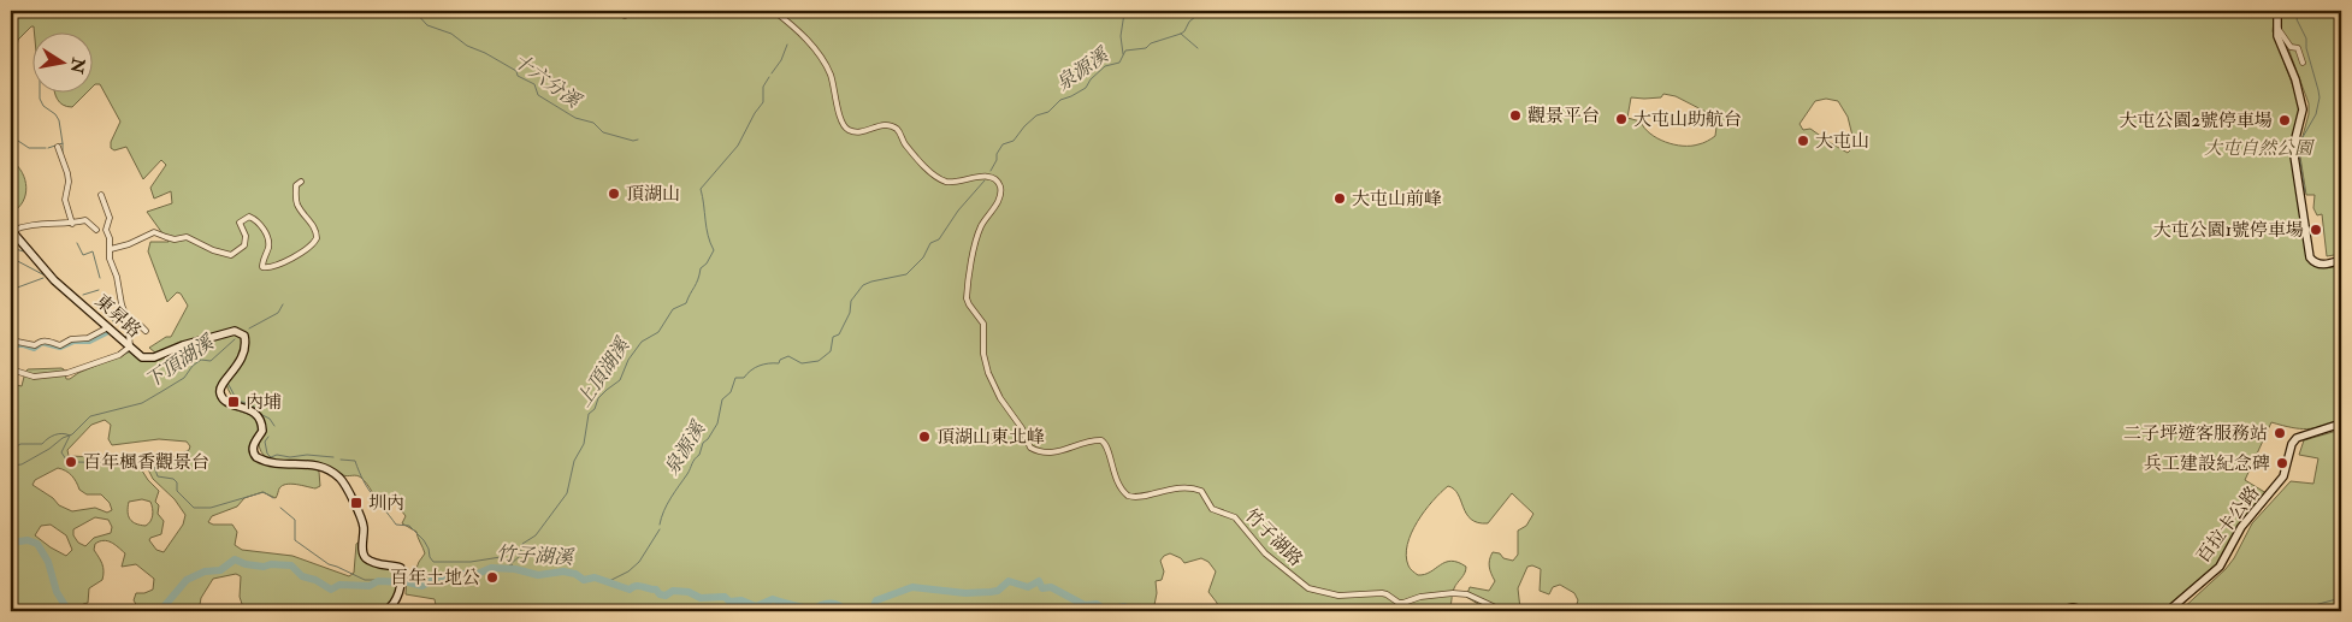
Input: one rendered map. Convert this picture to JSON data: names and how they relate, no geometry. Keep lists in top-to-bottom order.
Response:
{
  "streets": {
    "street": ["東昇路", "百拉卡公路", "竹子湖路"]
  },
  "water": [
    "泉源溪",
    "十六分溪",
    "下頂湖溪",
    "上頂湖溪",
    "竹子湖溪"
  ],
  "parks": ["大屯自然公園"],
  "places": {
    "other": [
      "觀景平台",
      "大屯山助航台",
      "大屯公園2號停車場",
      "大屯山",
      "頂湖山",
      "大屯山前峰",
      "大屯公園1號停車場",
      "二子坪遊客服務站",
      "頂湖山東北峰",
      "百年楓香觀景台",
      "兵工建設紀念碑",
      "百年土地公"
    ],
    "transit": ["內埔", "圳內"]
  },
  "north": "right"
}
